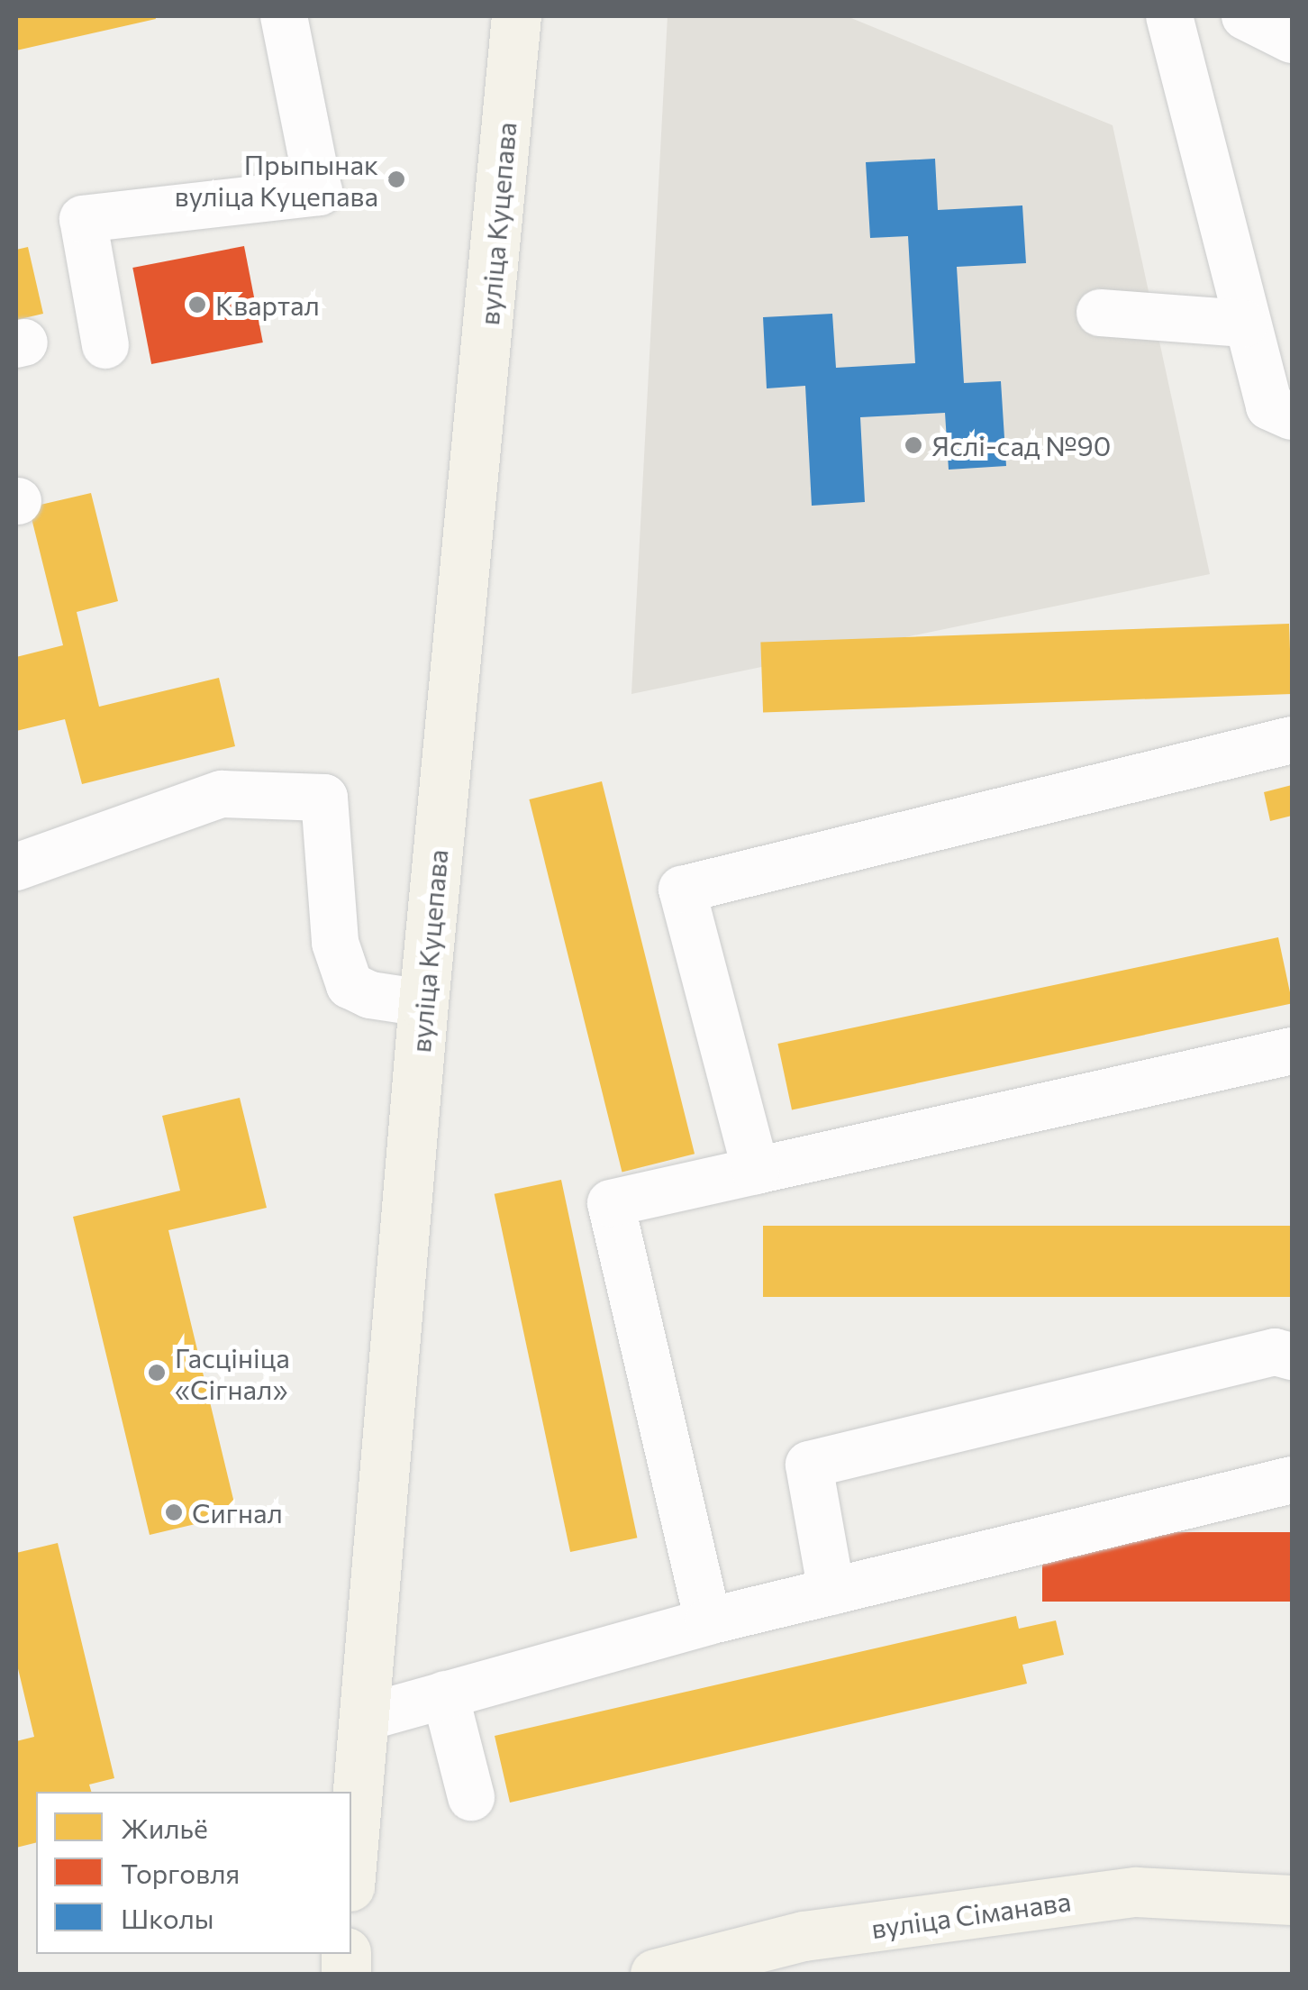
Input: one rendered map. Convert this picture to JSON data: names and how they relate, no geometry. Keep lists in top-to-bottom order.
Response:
{
  "streets": {
    "main road": ["вуліца Куцепава", "вуліца Сіманава"]
  },
  "places": [
    "Прыпынак вуліца Куцепава",
    "Квартал",
    "Яслі-сад №90",
    "Гасцініца «Сігнал»",
    "Сигнал"
  ],
  "legend": ["Жильё", "Торговля", "Школы"]
}
